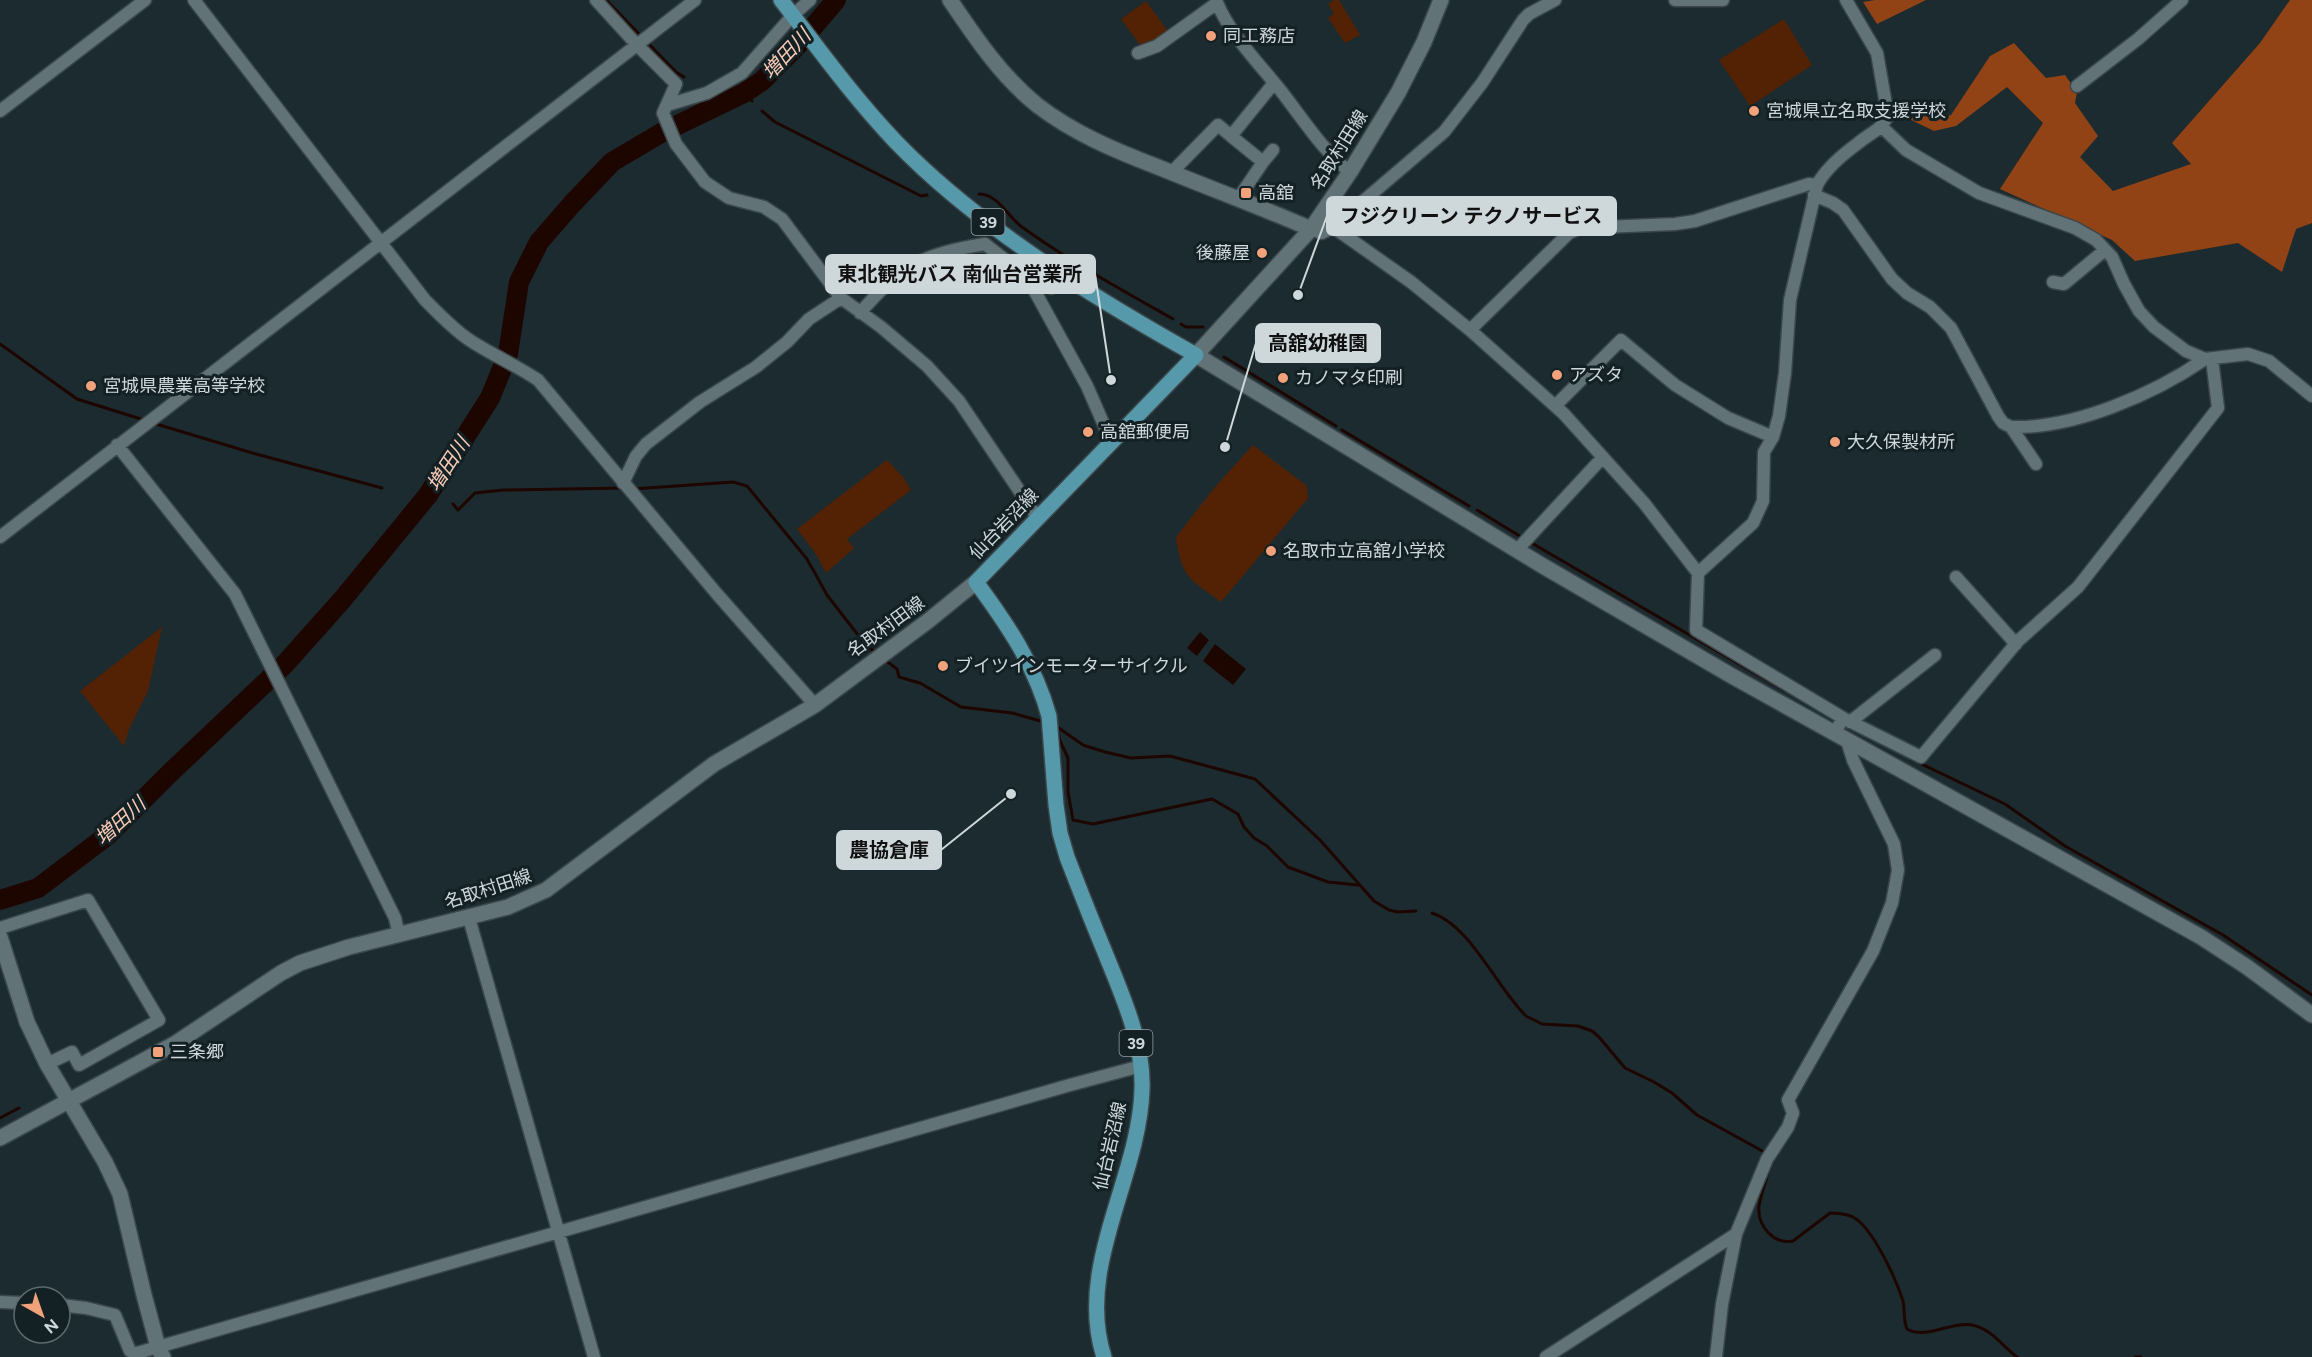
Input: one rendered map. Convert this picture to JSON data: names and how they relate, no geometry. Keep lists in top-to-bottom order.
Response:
{
  "streets": {
    "main road": ["39", "仙台岩沼線"],
    "street": ["名取村田線"]
  },
  "crossings": [
    ["名取村田線", "39"],
    ["名取村田線", "仙台岩沼線"],
    ["39", "仙台岩沼線"]
  ],
  "water": ["増田川"],
  "places": {
    "other": [
      "同工務店",
      "宮城県立名取支援学校",
      "後藤屋",
      "フジクリーン テクノサービス",
      "アズタ",
      "カノマタ印刷",
      "東北観光バス 南仙台営業所",
      "宮城県農業高等学校",
      "高舘郵便局",
      "大久保製材所",
      "高舘幼稚園",
      "名取市立高舘小学校",
      "ブイツインモーターサイクル",
      "農協倉庫"
    ],
    "transit": ["高舘", "三条郷"]
  },
  "north": "bottom right"
}
